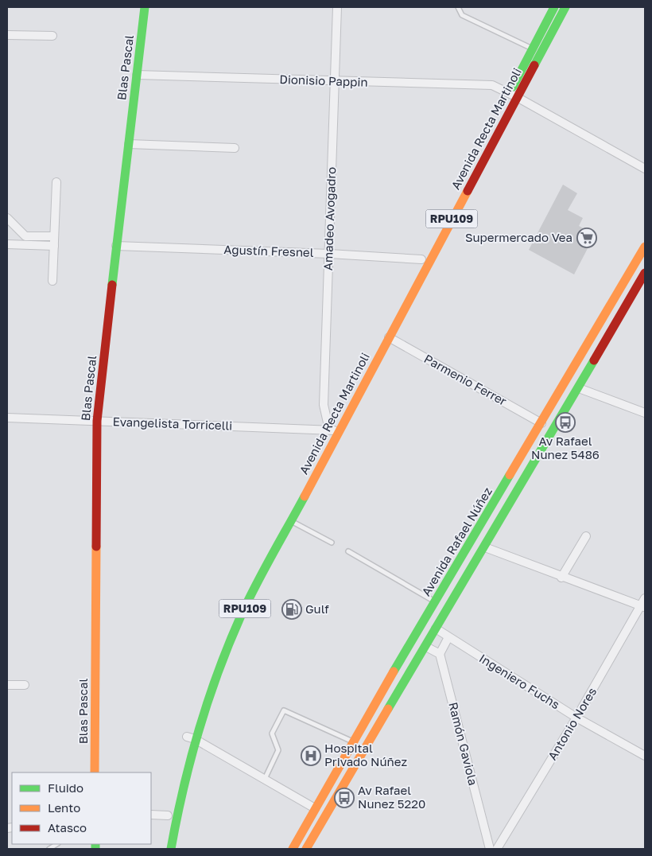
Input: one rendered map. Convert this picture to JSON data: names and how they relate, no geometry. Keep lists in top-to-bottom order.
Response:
{
  "streets": {
    "main road": [
      "Blas Pascal",
      "Avenida Recta Martinoli",
      "RPU109",
      "Avenida Rafael Núñez"
    ],
    "street": [
      "Dionisio Pappin",
      "Amadeo Avogadro",
      "Agustín Fresnel",
      "Parmenio Ferrer",
      "Evangelista Torricelli",
      "Ingeniero Fuchs",
      "Antonio Nores",
      "Ramón Gaviola"
    ]
  },
  "crossings": [
    ["Blas Pascal", "Dionisio Pappin"],
    ["Blas Pascal", "Agustín Fresnel"],
    ["Blas Pascal", "Evangelista Torricelli"],
    ["Dionisio Pappin", "Avenida Recta Martinoli"],
    ["Dionisio Pappin", "Amadeo Avogadro"],
    ["Avenida Recta Martinoli", "Amadeo Avogadro"],
    ["Avenida Recta Martinoli", "Agustín Fresnel"],
    ["Avenida Recta Martinoli", "Parmenio Ferrer"],
    ["Avenida Recta Martinoli", "Evangelista Torricelli"],
    ["Amadeo Avogadro", "Agustín Fresnel"],
    ["Amadeo Avogadro", "Evangelista Torricelli"],
    ["Parmenio Ferrer", "Avenida Rafael Núñez"],
    ["Ingeniero Fuchs", "Antonio Nores"]
  ],
  "places": {
    "supermarket": ["Supermercado Vea"],
    "bus stop": ["Av Rafael Nunez 5486", "Av Rafael Nunez 5220"],
    "fuel station": ["Gulf"],
    "hospital": ["Hospital Privado Núñez"]
  },
  "legend": ["Fluido", "Lento", "Atasco"]
}
